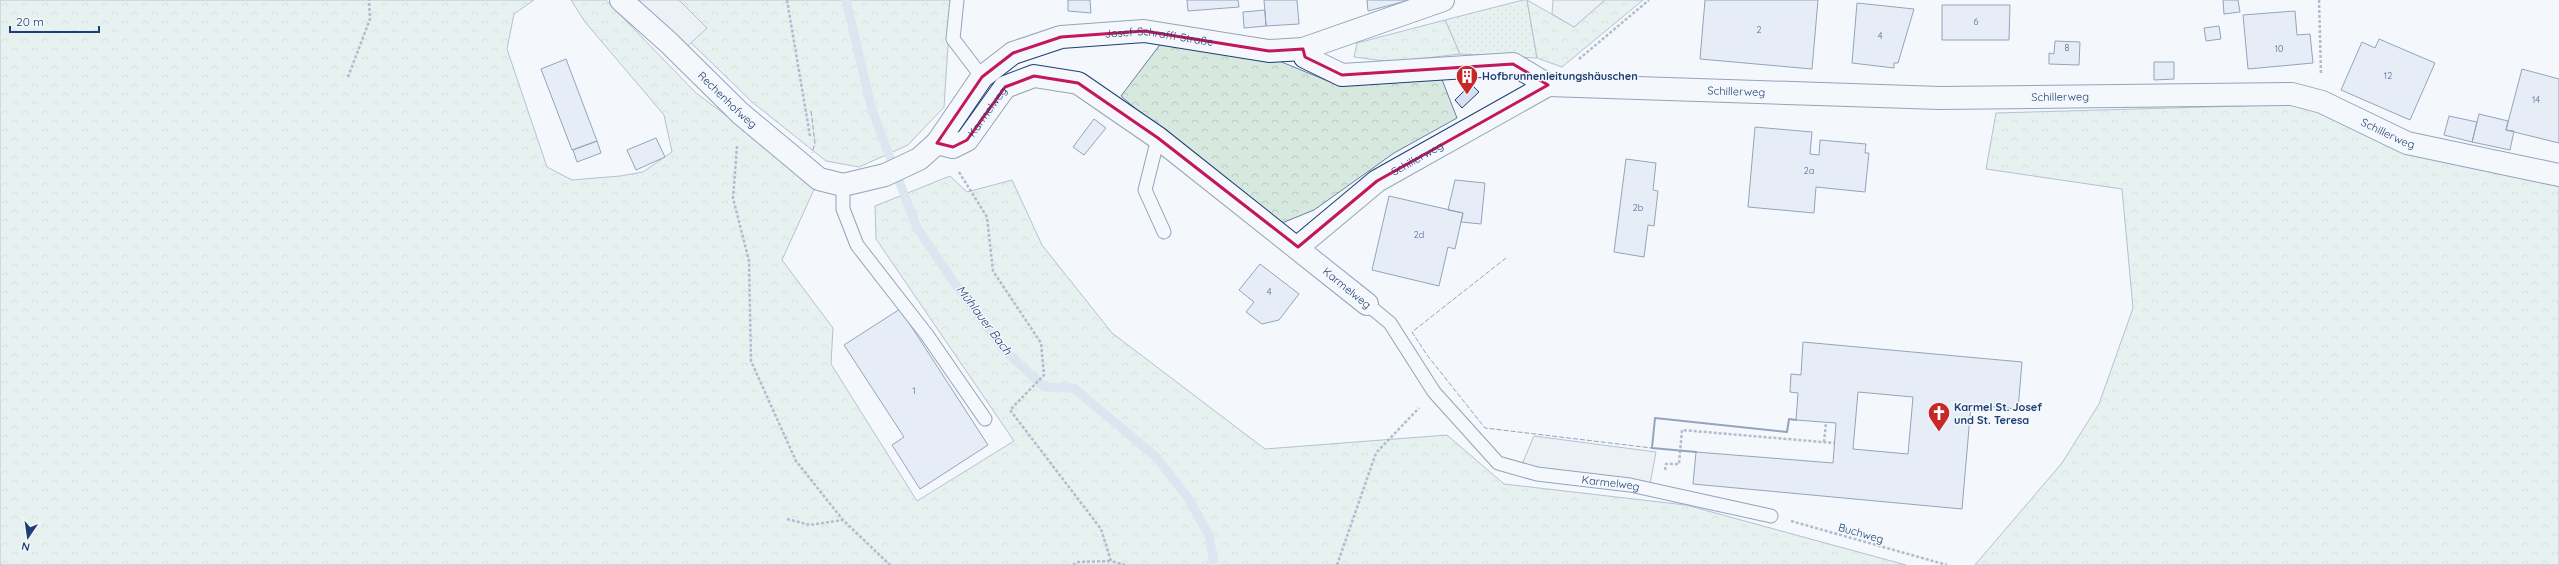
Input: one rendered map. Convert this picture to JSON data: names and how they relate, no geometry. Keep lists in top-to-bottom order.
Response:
{
  "streets": {
    "street": [
      "Josef-Schraffl-Straße",
      "Schillerweg",
      "Rechenhofweg",
      "Karmelweg"
    ],
    "path": ["Buchweg"]
  },
  "crossings": [
    ["Josef-Schraffl-Straße", "Schillerweg"],
    ["Josef-Schraffl-Straße", "Rechenhofweg"],
    ["Josef-Schraffl-Straße", "Karmelweg"],
    ["Schillerweg", "Karmelweg"],
    ["Karmelweg", "Buchweg"]
  ],
  "water": ["Mühlauer Bach"],
  "places": {
    "building": ["Hofbrunnenleitungshäuschen"],
    "church": ["Karmel St. Josef und St. Teresa"]
  },
  "house_numbers": [
    "6",
    "2",
    "4",
    "8",
    "10",
    "12",
    "14",
    "2a",
    "2b",
    "2d",
    "4",
    "1"
  ],
  "scale_bar": "20 m",
  "north": "bottom"
}
